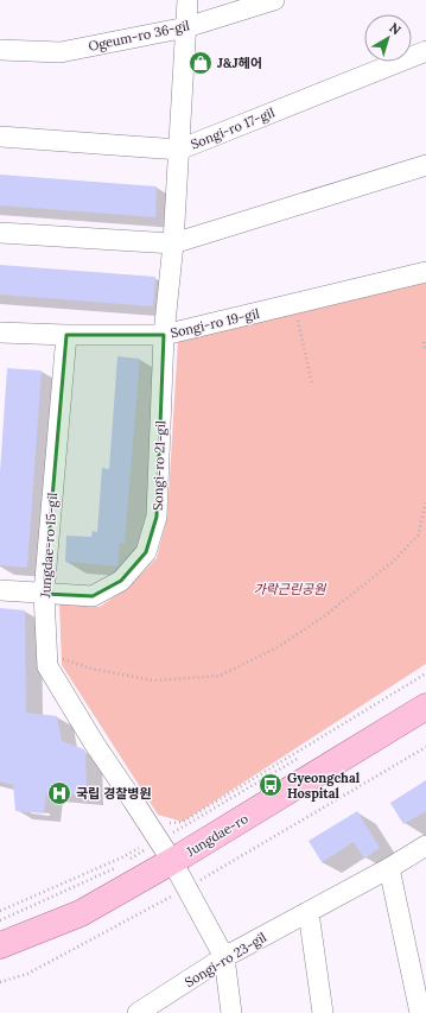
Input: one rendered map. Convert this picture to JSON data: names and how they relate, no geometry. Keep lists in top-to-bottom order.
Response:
{
  "streets": {
    "main road": ["Jungdae-ro"],
    "street": [
      "Ogeum-ro 36-gil",
      "Songi-ro 17-gil",
      "Songi-ro 19-gil",
      "Songi-ro 21-gil",
      "Jungdae-ro 15-gil",
      "Songi-ro 23-gil"
    ]
  },
  "crossings": [
    ["Ogeum-ro 36-gil", "Songi-ro 21-gil"],
    ["Songi-ro 17-gil", "Songi-ro 21-gil"],
    ["Songi-ro 19-gil", "Songi-ro 21-gil"],
    ["Songi-ro 19-gil", "Jungdae-ro 15-gil"],
    ["Songi-ro 21-gil", "Jungdae-ro 15-gil"],
    ["Jungdae-ro 15-gil", "Jungdae-ro"],
    ["Jungdae-ro 15-gil", "Songi-ro 23-gil"]
  ],
  "parks": ["가락근린공원"],
  "places": {
    "shop": ["J&J헤어"],
    "bus stop": ["Gyeongchal Hospital"],
    "hospital": ["국립 경찰병원"]
  },
  "north": "top right"
}
